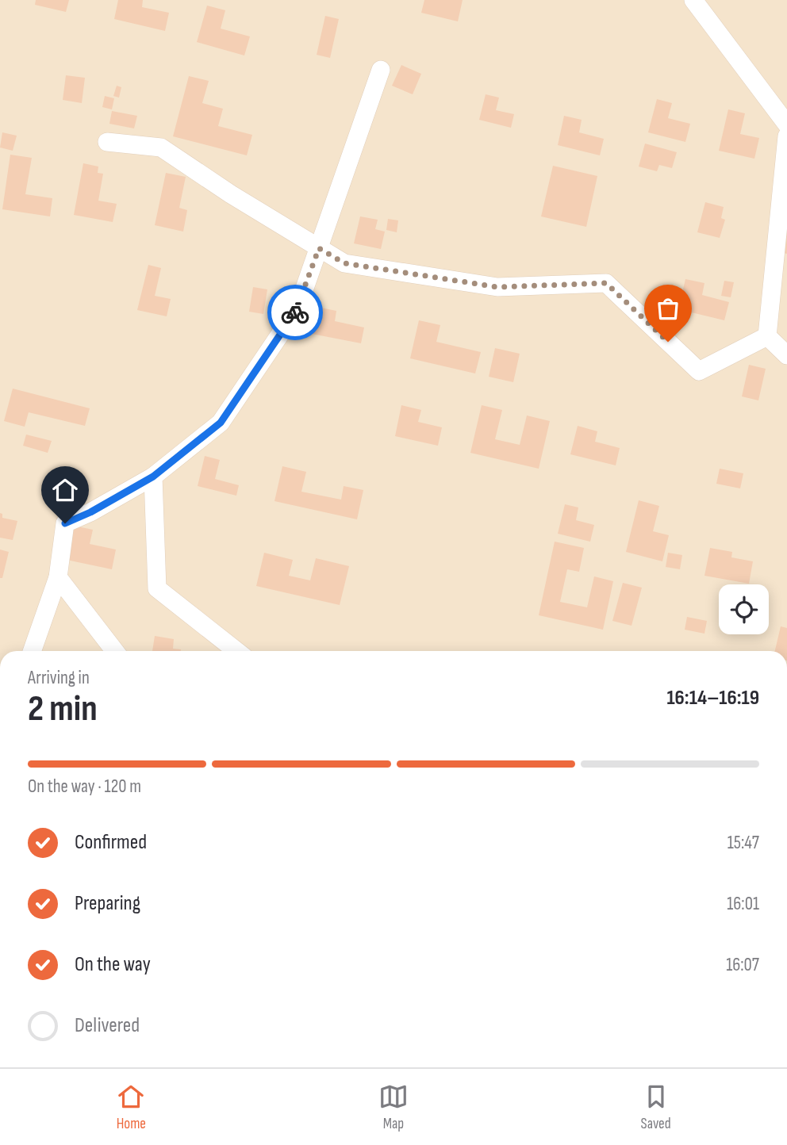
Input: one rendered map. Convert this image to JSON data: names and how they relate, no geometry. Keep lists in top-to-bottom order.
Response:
{
  "page": {
    "heading": ["2 min", "Arriving in", "16:14–16:19"],
    "bar": "On the way · 120 m",
    "list": [
      ["Confirmed", "15:47"],
      ["Preparing", "16:01"],
      ["On the way", "16:07"],
      "Delivered"
    ],
    "tabs": ["Home", "Map", "Saved"]
  }
}
